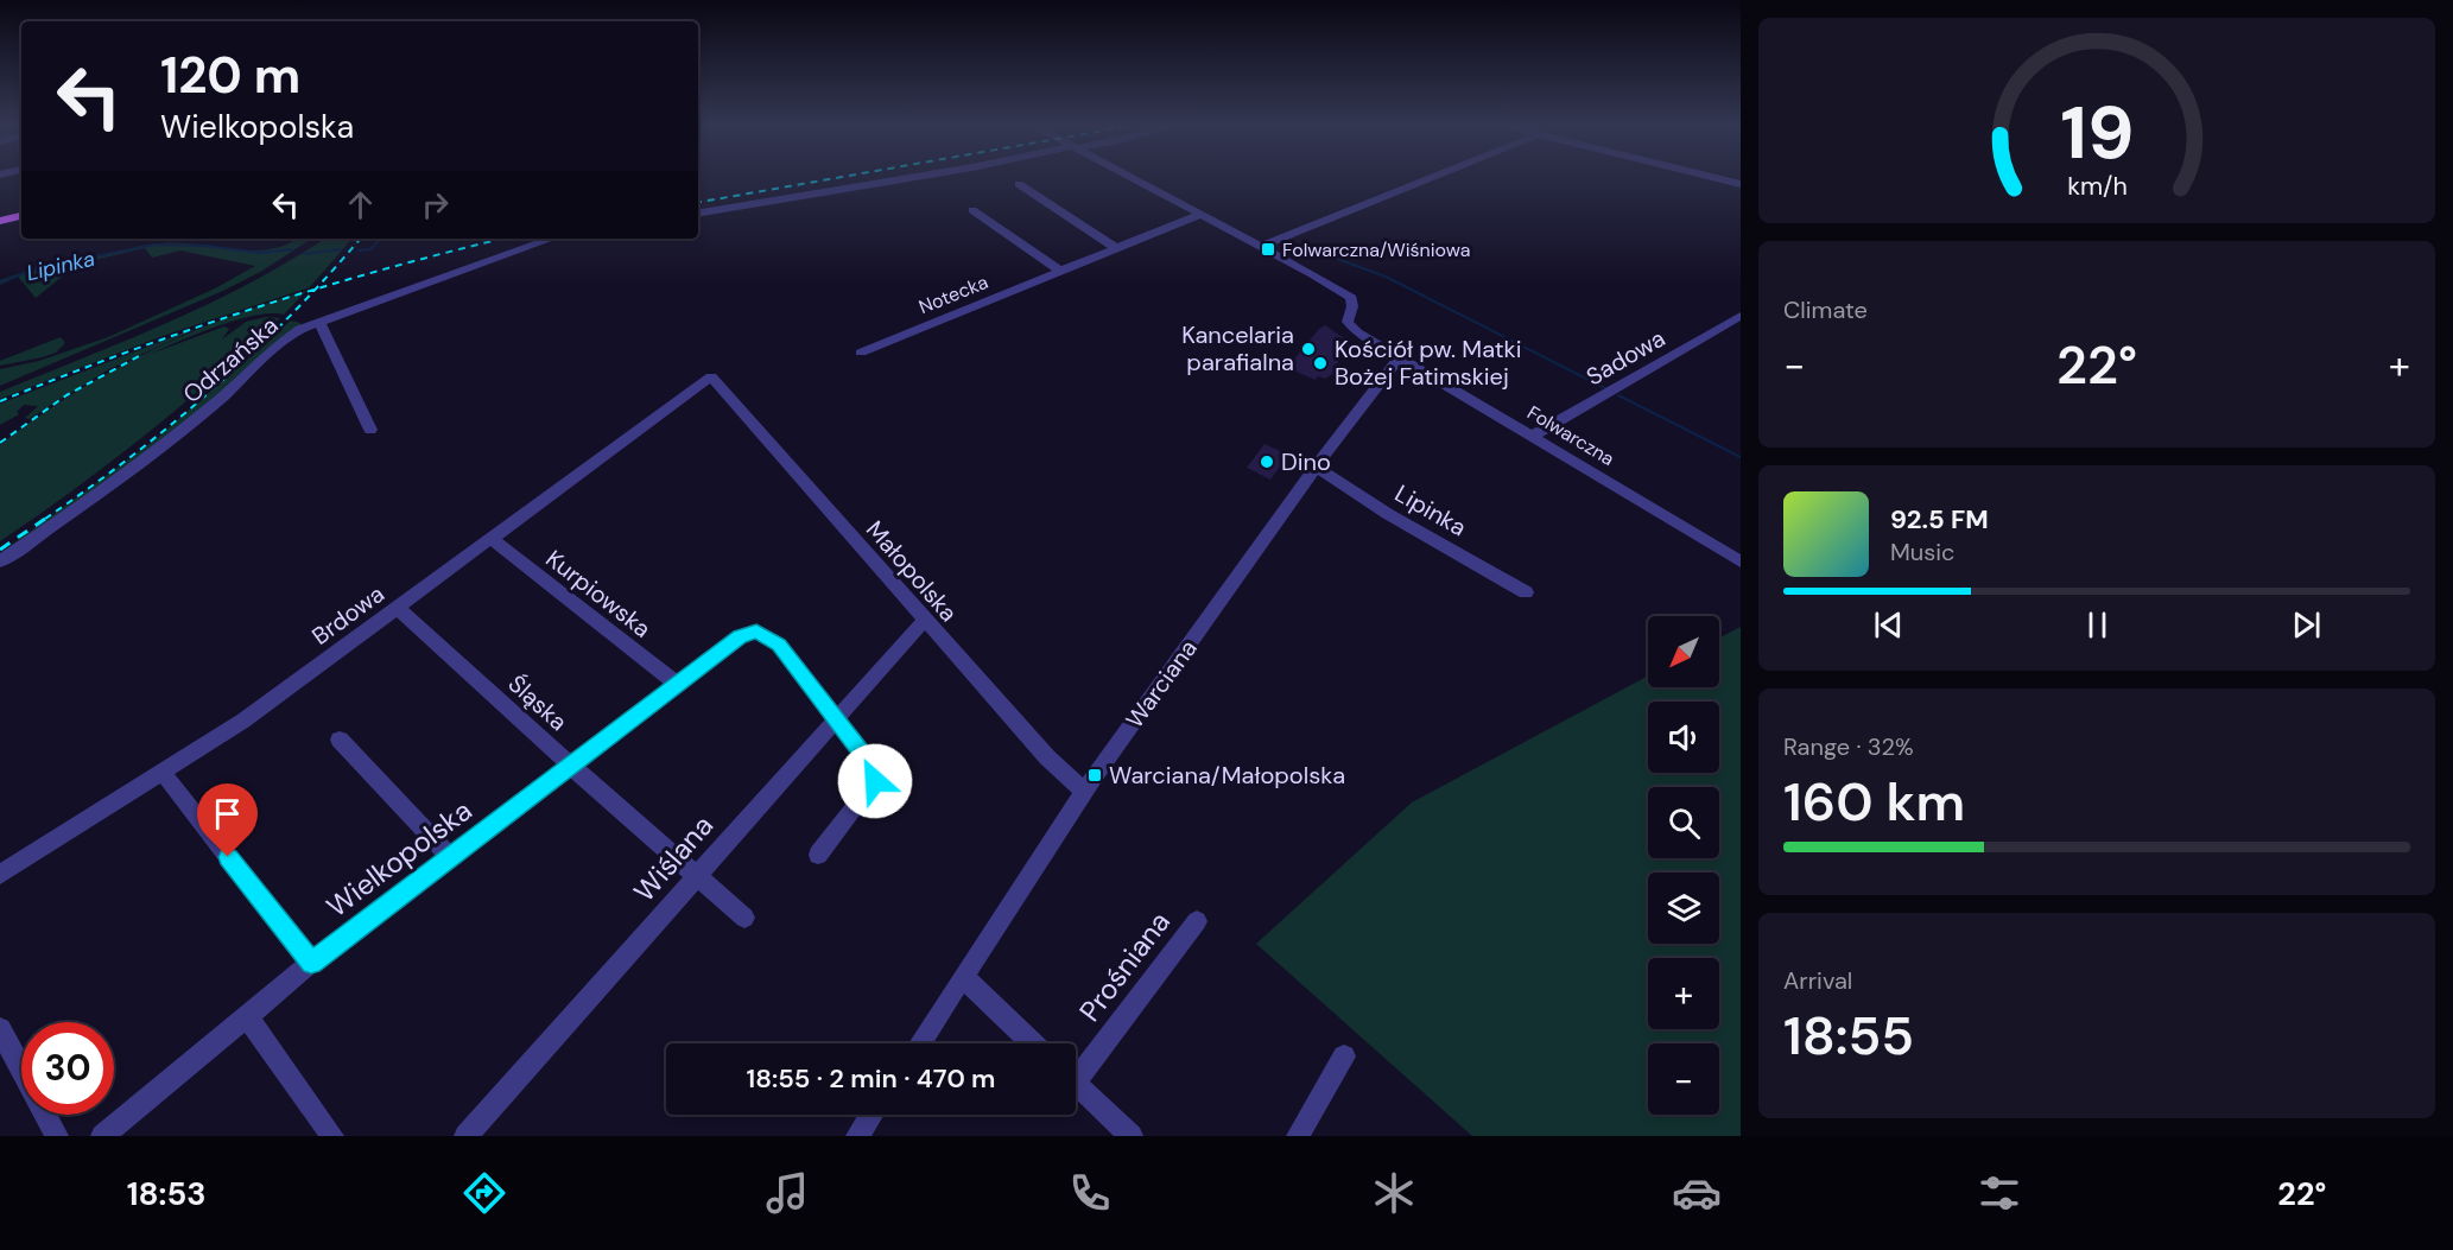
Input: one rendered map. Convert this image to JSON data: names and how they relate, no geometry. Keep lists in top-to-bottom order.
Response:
{
  "streets": {
    "street": [
      "Notecka",
      "Sadowa",
      "Odrzańska",
      "Folwarczna",
      "Lipinka",
      "Małopolska",
      "Kurpiowska",
      "Brdowa",
      "Warciana",
      "Śląska",
      "Wielkopolska",
      "Wiślana",
      "Prośniana"
    ]
  },
  "crossings": [
    ["Notecka", "Folwarczna"],
    ["Sadowa", "Folwarczna"],
    ["Folwarczna", "Warciana"],
    ["Lipinka", "Warciana"],
    ["Małopolska", "Brdowa"],
    ["Małopolska", "Warciana"],
    ["Małopolska", "Wiślana"],
    ["Kurpiowska", "Brdowa"],
    ["Kurpiowska", "Wielkopolska"],
    ["Brdowa", "Śląska"],
    ["Śląska", "Wielkopolska"],
    ["Śląska", "Wiślana"],
    ["Wielkopolska", "Wiślana"]
  ],
  "water": ["Lipinka"],
  "places": {
    "transit": ["Folwarczna/Wiśniowa", "Warciana/Małopolska"],
    "other": ["Kancelaria parafialna", "Kościół pw. Matki Bożej Fatimskiej", "Dino"]
  },
  "north": "bottom left",
  "page": {
    "turn": ["120 m", "Wielkopolska"],
    "tile": [
      "Climate",
      ["Range · 32%", "160 km"],
      ["Arrival", "18:55"]
    ],
    "heat": ["−", "22°", "+"],
    "song": ["92.5 FM", "Music"],
    "map_buttons": ["+", "−"],
    "limit": "30",
    "trip": "18:55 · 2 min · 470 m",
    "tabs": ["18:53", "22°"],
    "gauge": ["19", "km/h"]
  }
}
